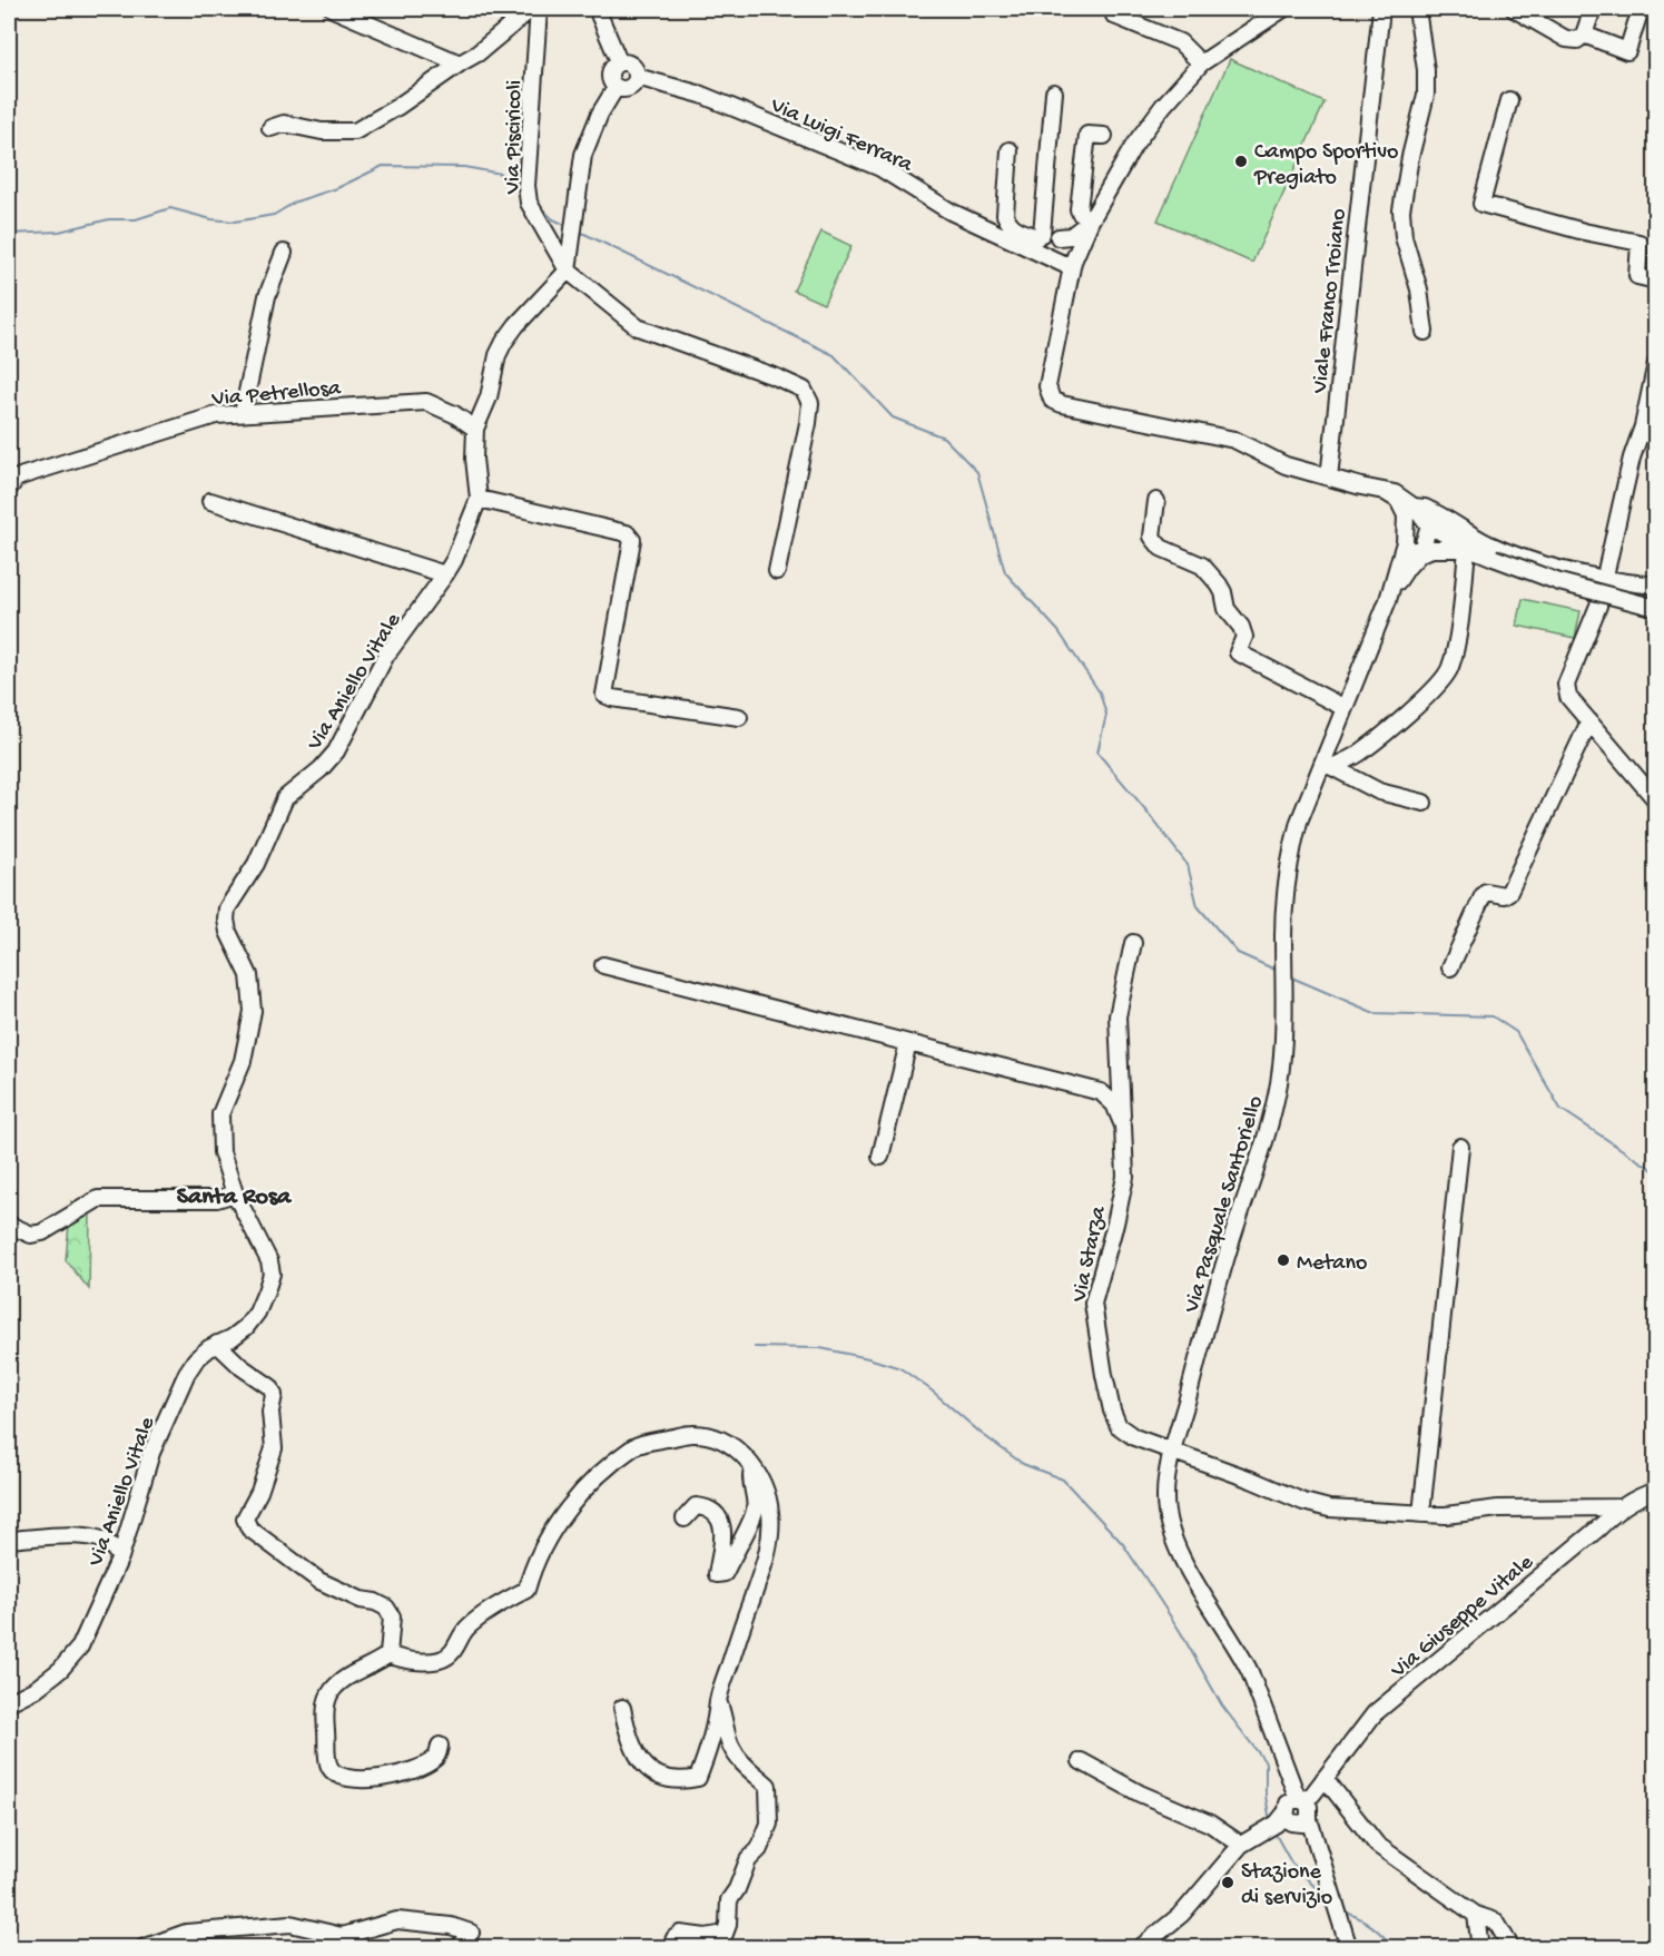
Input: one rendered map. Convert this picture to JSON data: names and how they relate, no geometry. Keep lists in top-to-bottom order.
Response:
{
  "streets": {
    "street": [
      "Via Luigi Ferrara",
      "Via Pisciricoli",
      "Viale Franco Troiano",
      "Via Petrellosa",
      "Via Aniello Vitale",
      "Via Pasquale Santoriello",
      "Via Starza",
      "Via Giuseppe Vitale"
    ]
  },
  "crossings": [
    ["Via Petrellosa", "Via Aniello Vitale"],
    ["Via Pasquale Santoriello", "Via Starza"],
    ["Via Pasquale Santoriello", "Via Giuseppe Vitale"],
    ["Via Starza", "Via Giuseppe Vitale"]
  ],
  "districts": ["Santa Rosa"],
  "places": ["Campo Sportivo Pregiato", "Metano", "Stazione di servizio"]
}
